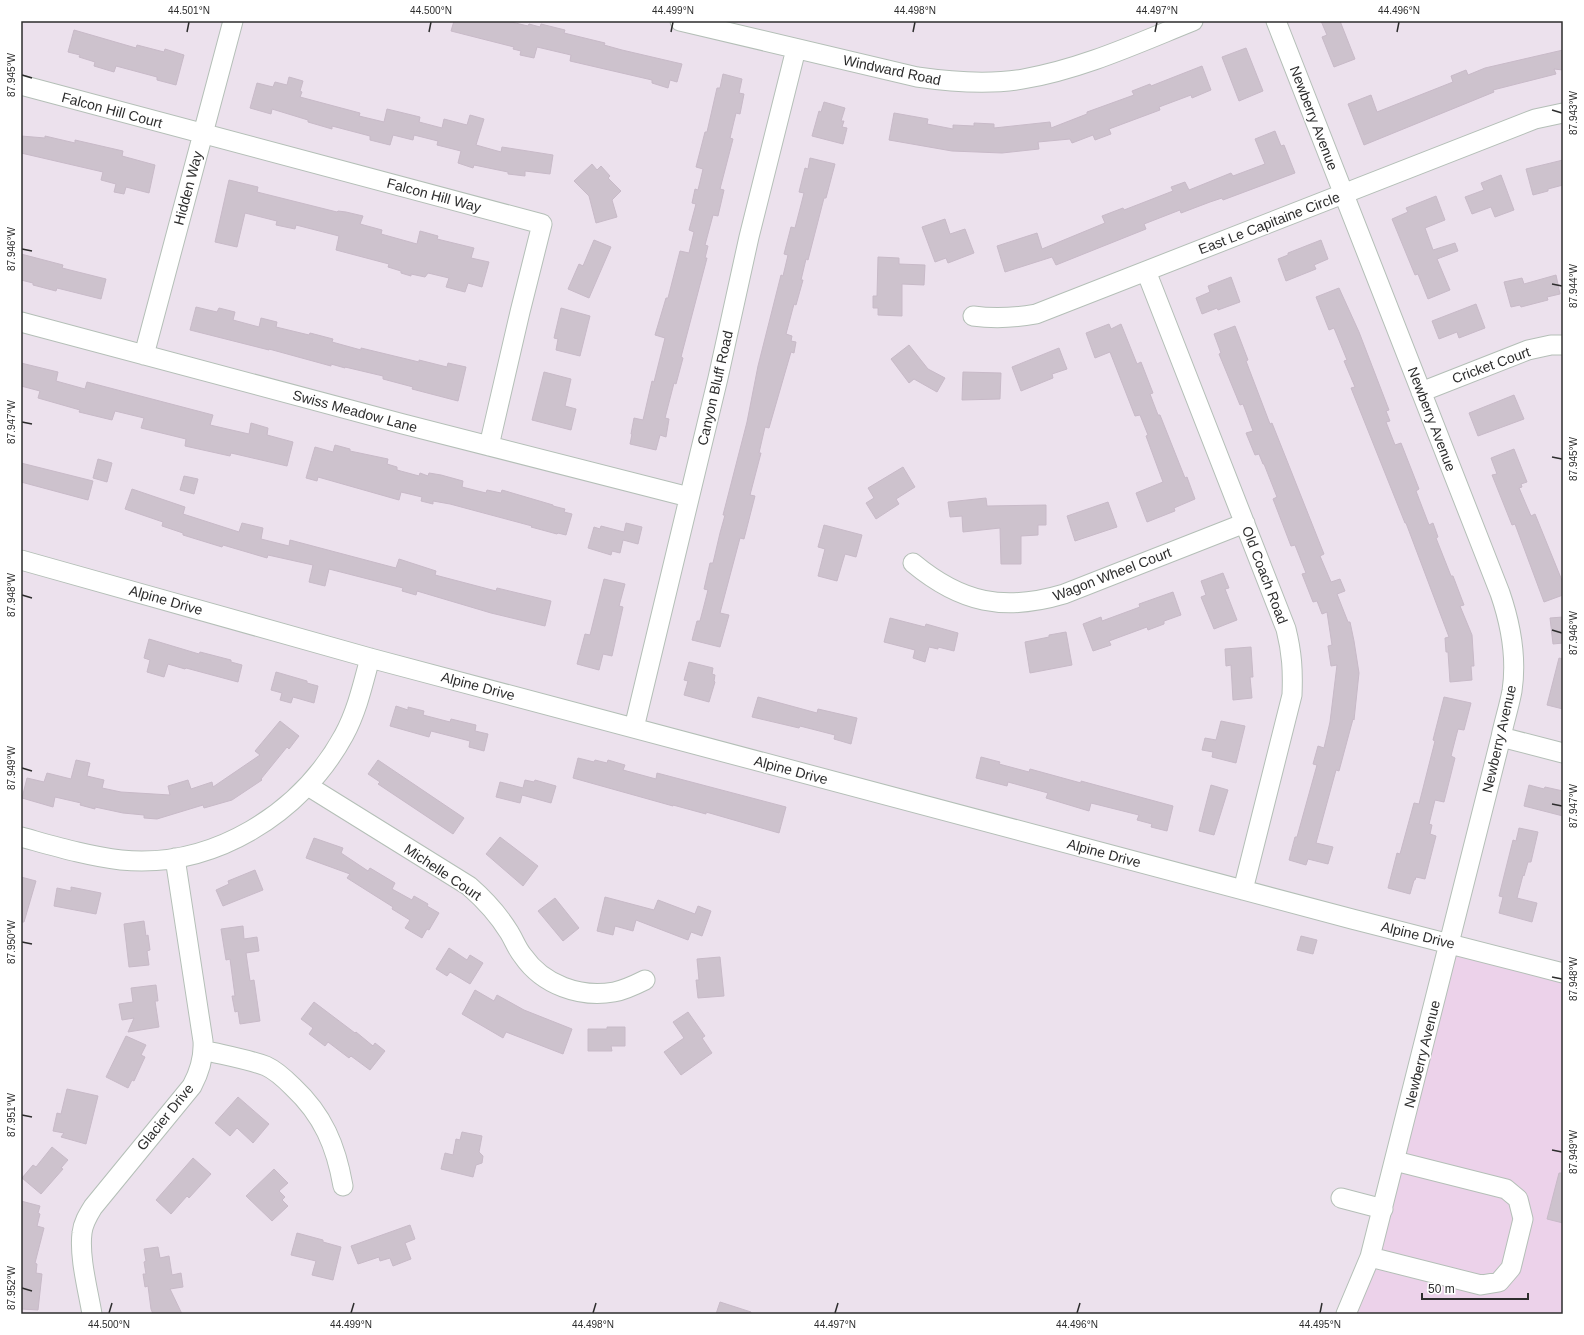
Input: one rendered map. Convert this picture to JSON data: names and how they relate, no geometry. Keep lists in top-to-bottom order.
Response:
{
  "streets": {
    "street": [
      "Windward Road",
      "Falcon Hill Court",
      "Newberry Avenue",
      "Hidden Way",
      "Falcon Hill Way",
      "East Le Capitaine Circle",
      "Cricket Court",
      "Canyon Bluff Road",
      "Swiss Meadow Lane",
      "Wagon Wheel Court",
      "Old Coach Road",
      "Alpine Drive",
      "Michelle Court",
      "Glacier Drive"
    ]
  },
  "crossings": [
    ["Windward Road", "Canyon Bluff Road"],
    ["Falcon Hill Court", "Hidden Way"],
    ["Falcon Hill Court", "Falcon Hill Way"],
    ["Newberry Avenue", "East Le Capitaine Circle"],
    ["Newberry Avenue", "Cricket Court"],
    ["Newberry Avenue", "Alpine Drive"],
    ["Hidden Way", "Falcon Hill Way"],
    ["Hidden Way", "Swiss Meadow Lane"],
    ["Falcon Hill Way", "Swiss Meadow Lane"],
    ["East Le Capitaine Circle", "Old Coach Road"],
    ["Canyon Bluff Road", "Swiss Meadow Lane"],
    ["Canyon Bluff Road", "Alpine Drive"],
    ["Wagon Wheel Court", "Old Coach Road"],
    ["Old Coach Road", "Alpine Drive"]
  ],
  "scale_bar": "50 m",
  "coordinates": [
    "44.501°N",
    "44.500°N",
    "44.499°N",
    "44.498°N",
    "44.497°N",
    "44.496°N",
    "87.945°W",
    "87.943°W",
    "87.946°W",
    "87.944°W",
    "87.947°W",
    "87.948°W",
    "87.949°W",
    "87.950°W",
    "87.951°W",
    "87.952°W",
    "44.495°N"
  ]
}
